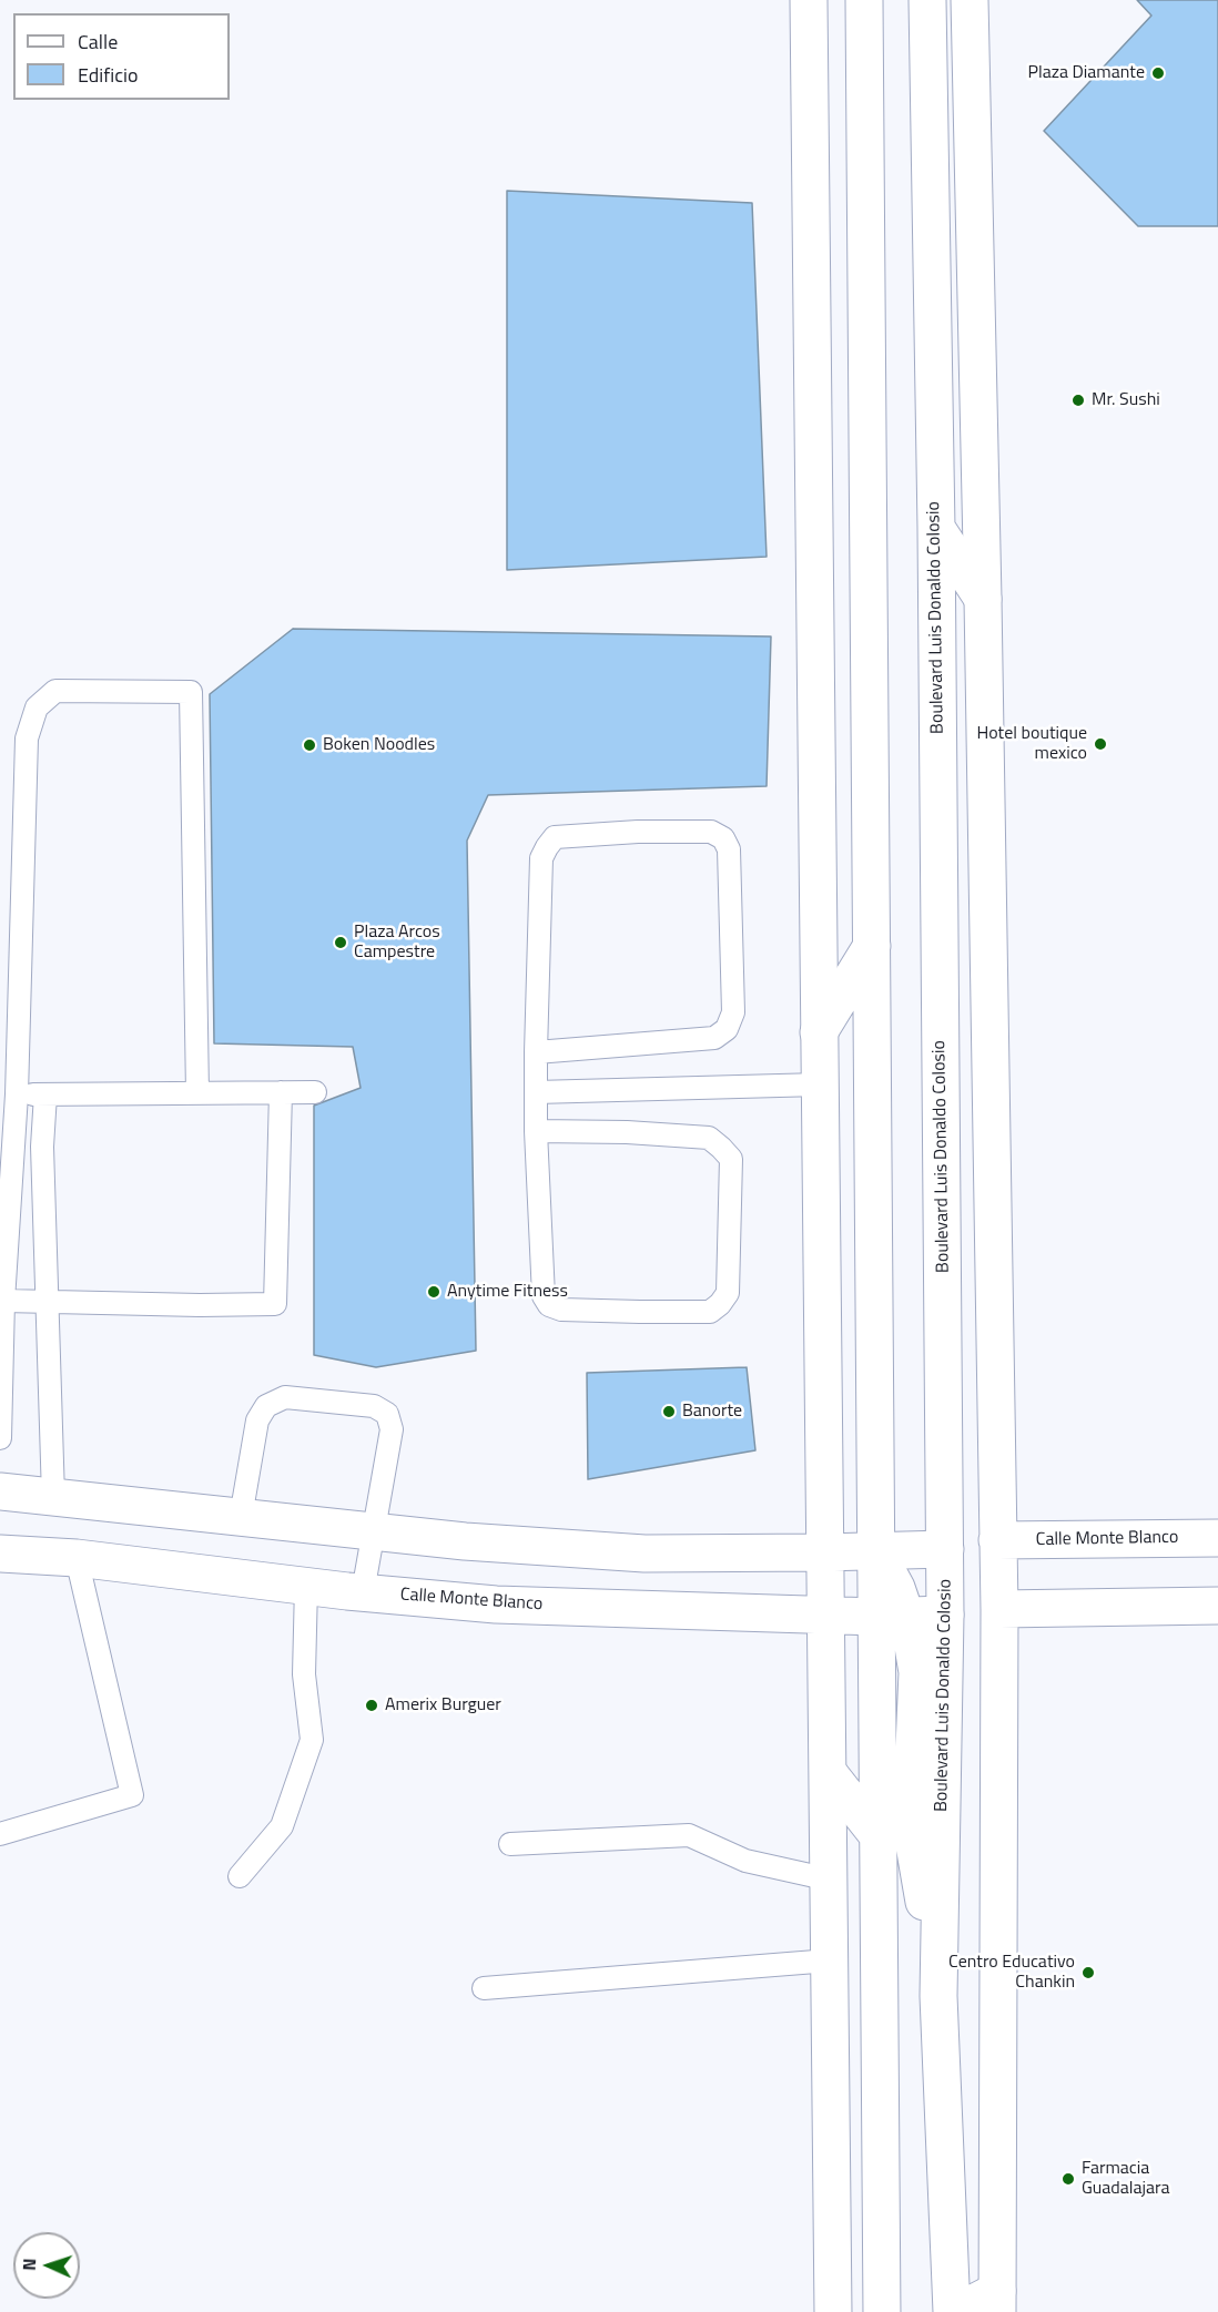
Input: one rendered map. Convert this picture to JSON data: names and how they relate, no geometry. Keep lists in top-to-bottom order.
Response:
{
  "streets": {
    "street": ["Boulevard Luis Donaldo Colosio", "Calle Monte Blanco"]
  },
  "crossings": [
    ["Boulevard Luis Donaldo Colosio", "Calle Monte Blanco"]
  ],
  "places": [
    "Plaza Diamante",
    "Mr. Sushi",
    "Hotel boutique mexico",
    "Boken Noodles",
    "Plaza Arcos Campestre",
    "Anytime Fitness",
    "Banorte",
    "Amerix Burguer",
    "Centro Educativo Chankin",
    "Farmacia Guadalajara"
  ],
  "legend": ["Calle", "Edificio"],
  "north": "left"
}
